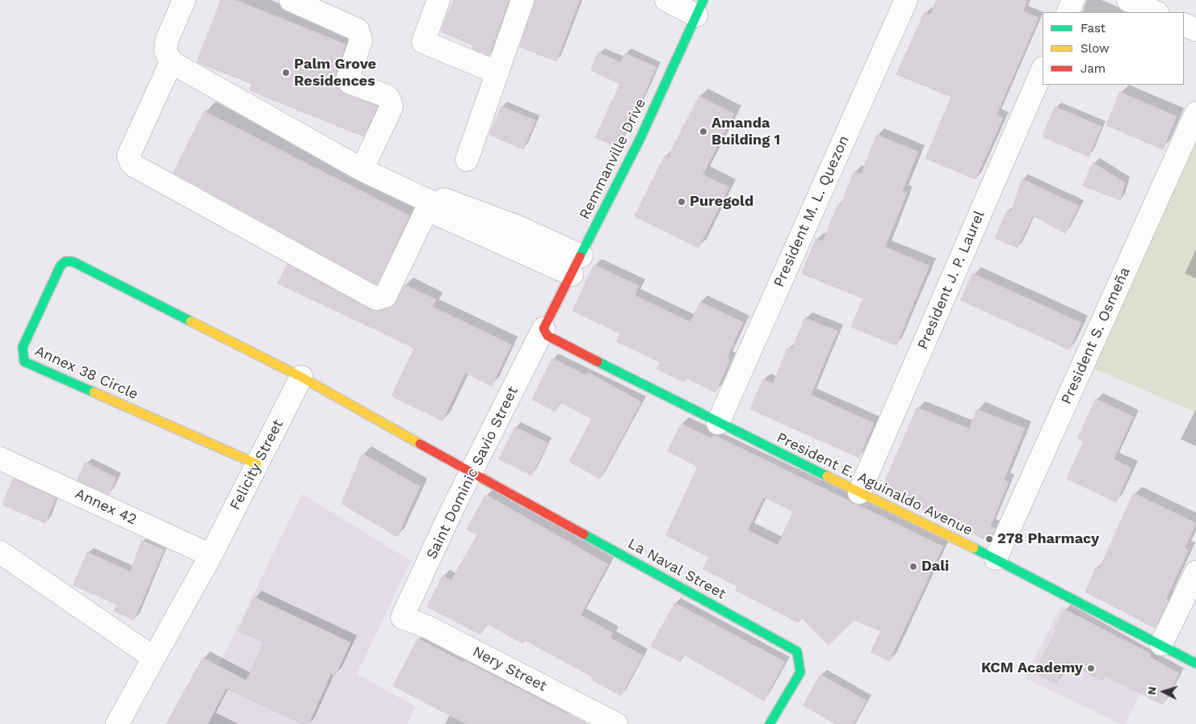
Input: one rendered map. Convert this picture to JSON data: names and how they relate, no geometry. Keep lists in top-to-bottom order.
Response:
{
  "streets": {
    "street": [
      "Remmanville Drive",
      "President M. L. Quezon",
      "President J. P. Laurel",
      "President S. Osmeña",
      "Annex 38 Circle",
      "Felicity Street",
      "Saint Dominic Savio Street",
      "President E. Aguinaldo Avenue",
      "Annex 42",
      "La Naval Street",
      "Nery Street"
    ]
  },
  "crossings": [
    ["Remmanville Drive", "Saint Dominic Savio Street"],
    ["Remmanville Drive", "President E. Aguinaldo Avenue"],
    ["President M. L. Quezon", "President E. Aguinaldo Avenue"],
    ["President J. P. Laurel", "President E. Aguinaldo Avenue"],
    ["President S. Osmeña", "President E. Aguinaldo Avenue"],
    ["Annex 38 Circle", "Felicity Street"],
    ["Felicity Street", "Annex 42"],
    ["Saint Dominic Savio Street", "President E. Aguinaldo Avenue"],
    ["Saint Dominic Savio Street", "La Naval Street"],
    ["Saint Dominic Savio Street", "Nery Street"]
  ],
  "places": [
    "Palm Grove Residences",
    "Amanda Building 1",
    "Puregold",
    "278 Pharmacy",
    "Dali",
    "KCM Academy"
  ],
  "legend": ["Fast", "Slow", "Jam"],
  "north": "left"
}
